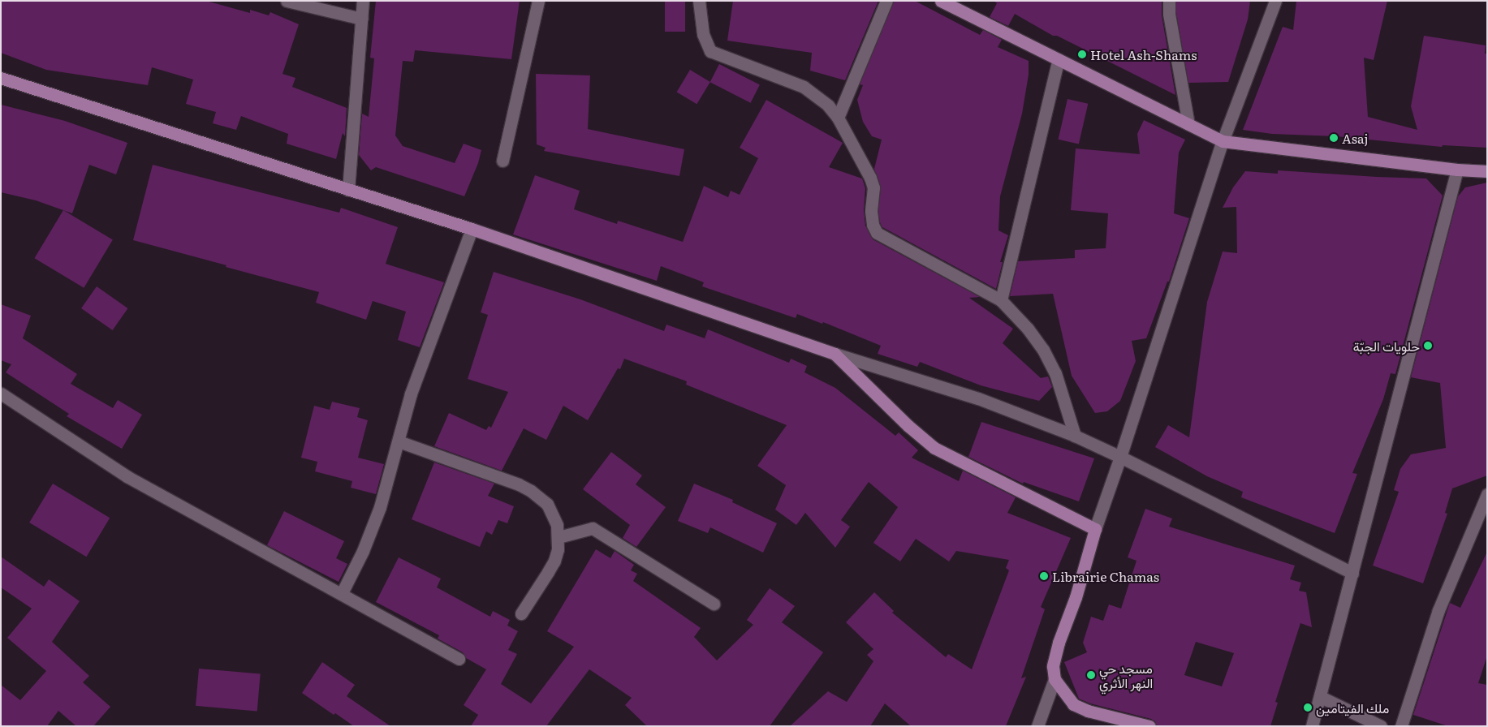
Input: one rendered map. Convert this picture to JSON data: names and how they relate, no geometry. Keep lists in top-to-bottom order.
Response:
{
  "places": [
    "Hotel Ash-Shams",
    "Asaj",
    "حلويات الجبّة",
    "Librairie Chamas",
    "مسجد حي النهر الأثري",
    "ملك الفيتامين"
  ]
}
